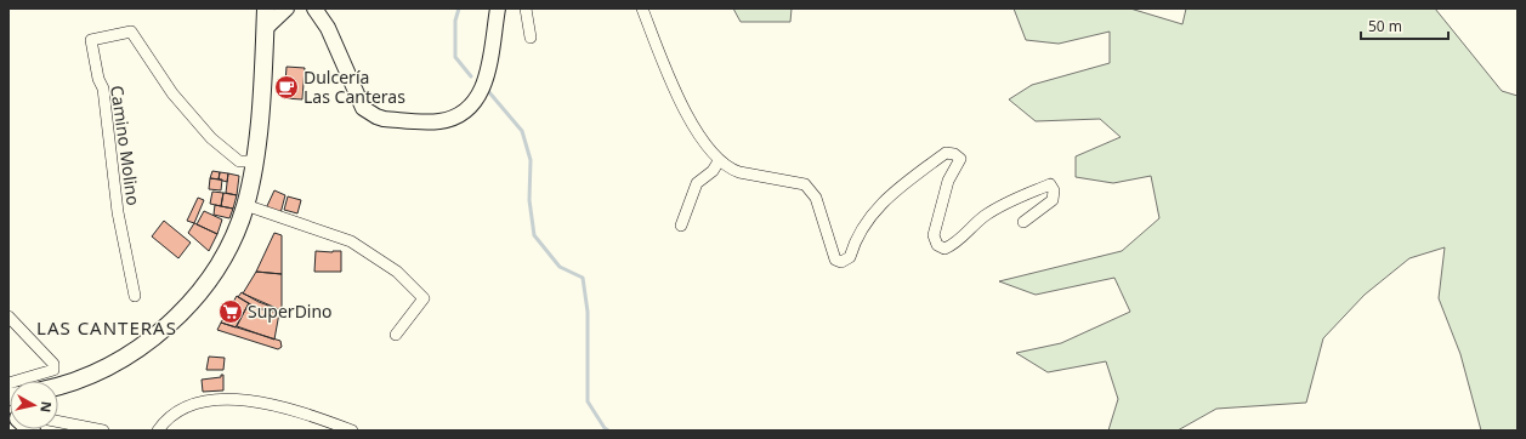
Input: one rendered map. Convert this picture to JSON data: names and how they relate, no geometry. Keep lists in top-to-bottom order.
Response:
{
  "streets": {
    "street": ["Camino Molino"]
  },
  "districts": ["LAS CANTERAS"],
  "places": {
    "cafe": ["Dulcería Las Canteras"],
    "supermarket": ["SuperDino"]
  },
  "scale_bar": "50 m",
  "north": "right"
}
